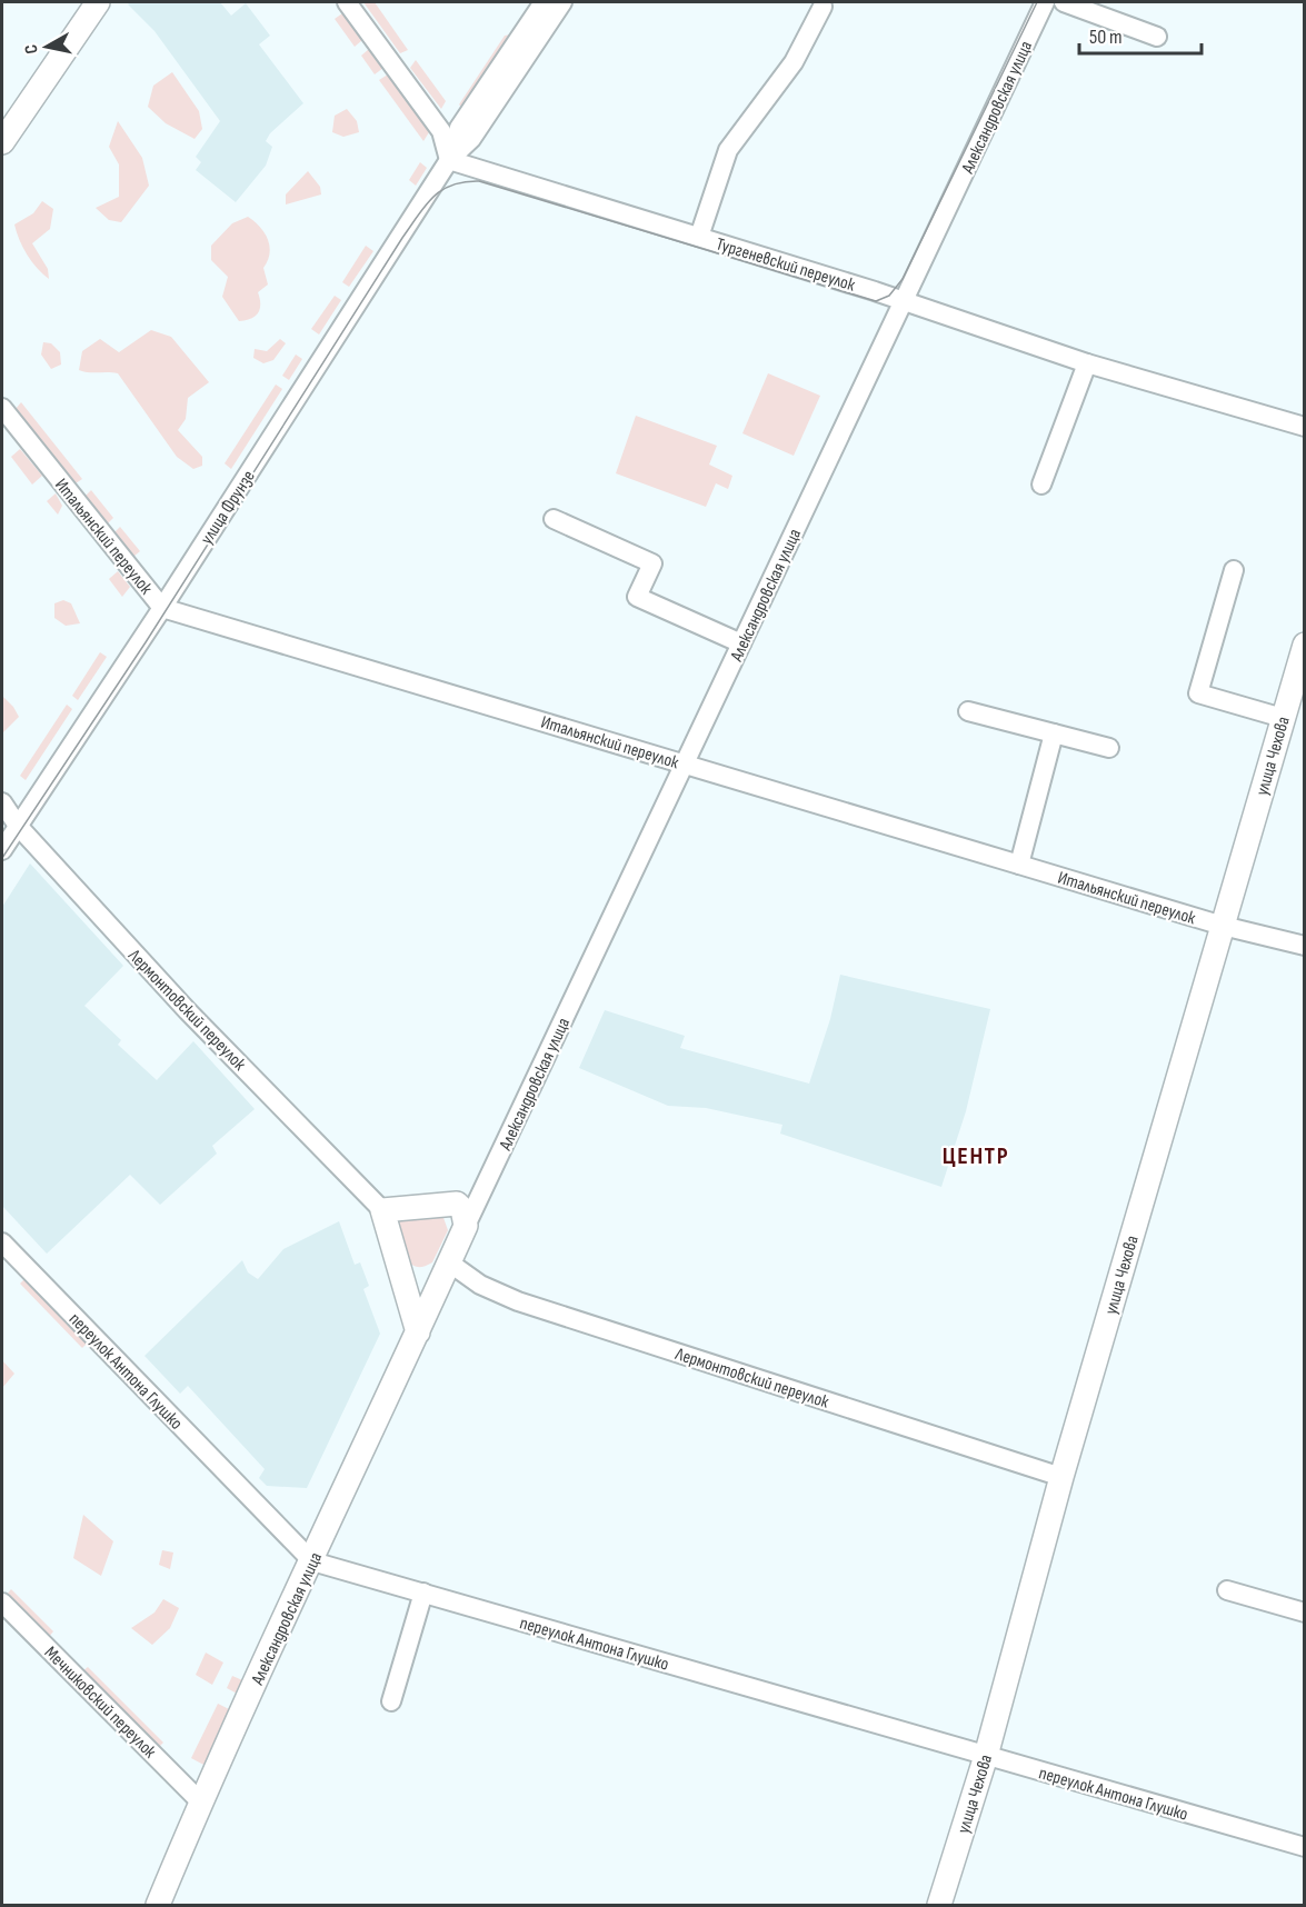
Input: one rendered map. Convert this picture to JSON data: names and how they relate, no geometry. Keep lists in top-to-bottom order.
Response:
{
  "streets": {
    "main road": ["Александровская улица", "улица Чехова"],
    "street": [
      "Тургеневский переулок",
      "улица Фрунзе",
      "Итальянский переулок",
      "Лермонтовский переулок",
      "переулок Антона Глушко",
      "Мечниковский переулок"
    ]
  },
  "crossings": [
    ["Александровская улица", "Тургеневский переулок"],
    ["Александровская улица", "Итальянский переулок"],
    ["Александровская улица", "Лермонтовский переулок"],
    ["Александровская улица", "переулок Антона Глушко"],
    ["Александровская улица", "Мечниковский переулок"],
    ["Тургеневский переулок", "улица Фрунзе"],
    ["улица Фрунзе", "Итальянский переулок"],
    ["улица Фрунзе", "Лермонтовский переулок"],
    ["Итальянский переулок", "улица Чехова"],
    ["улица Чехова", "Лермонтовский переулок"],
    ["улица Чехова", "переулок Антона Глушко"]
  ],
  "districts": ["ЦЕНТР"],
  "scale_bar": "50 m",
  "north": "left"
}
